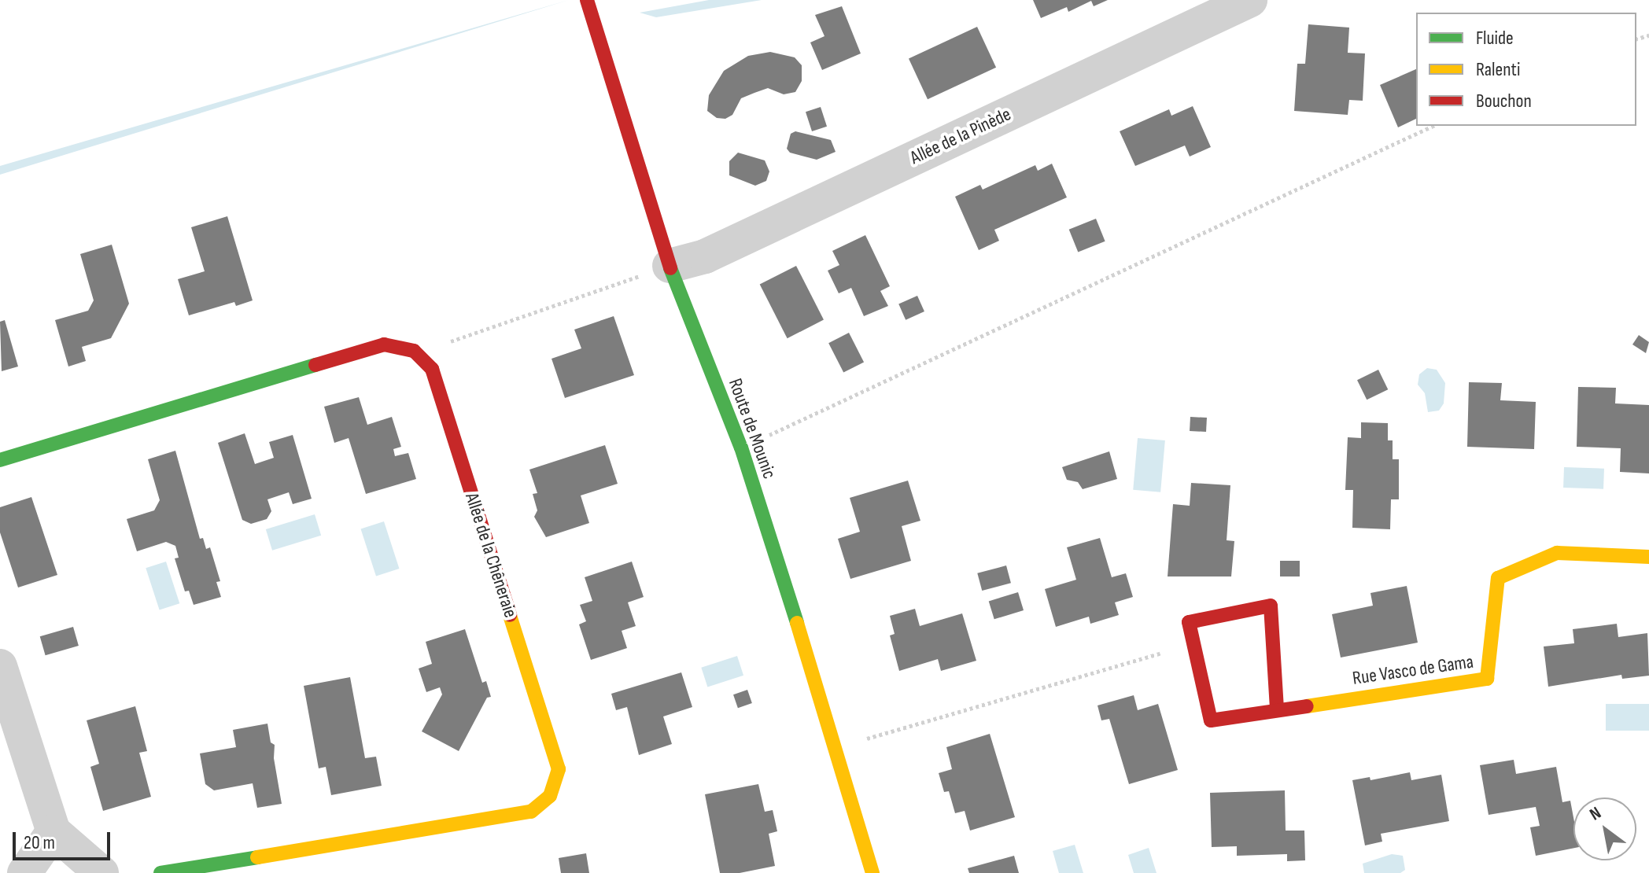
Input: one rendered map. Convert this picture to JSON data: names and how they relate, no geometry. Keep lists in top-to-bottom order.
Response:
{
  "streets": {
    "street": [
      "Allée de la Pinède",
      "Route de Mounic",
      "Allée de la Chêneraie",
      "Rue Vasco de Gama"
    ]
  },
  "crossings": [
    ["Allée de la Pinède", "Route de Mounic"]
  ],
  "legend": ["Fluide", "Ralenti", "Bouchon"],
  "scale_bar": "20 m",
  "north": "top left"
}
